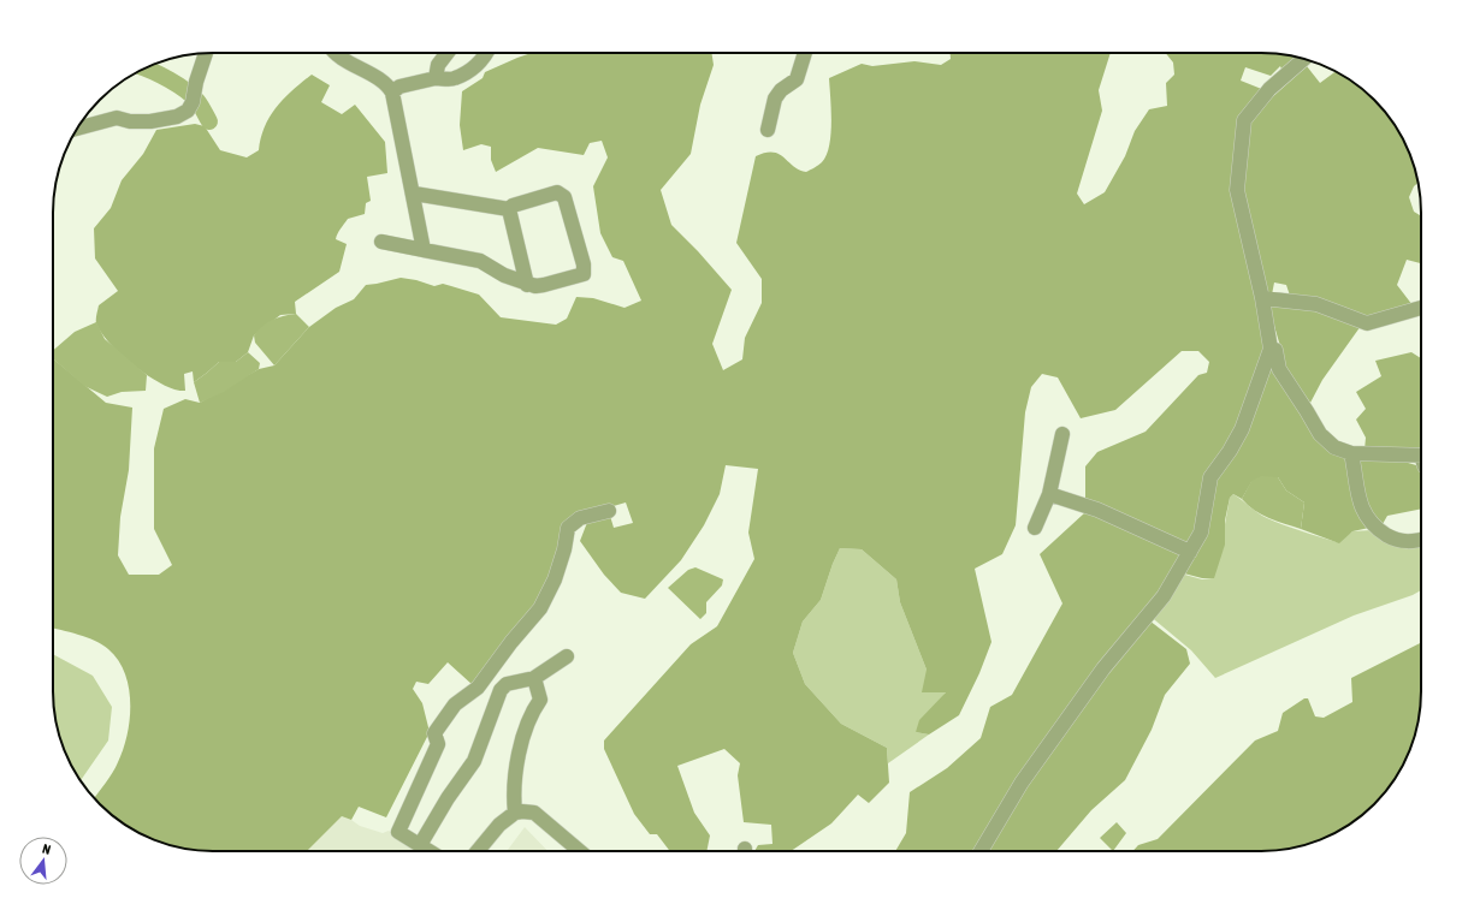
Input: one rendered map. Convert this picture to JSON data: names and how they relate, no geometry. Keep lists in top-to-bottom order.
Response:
{
  "north": "top"
}
